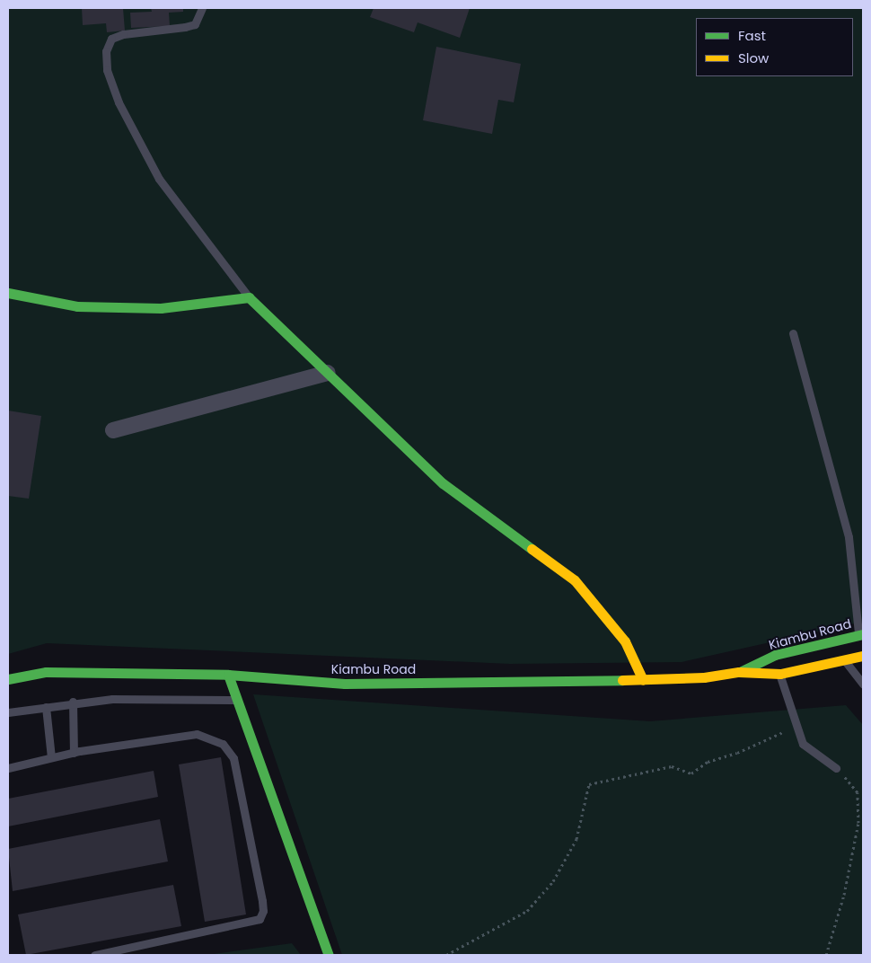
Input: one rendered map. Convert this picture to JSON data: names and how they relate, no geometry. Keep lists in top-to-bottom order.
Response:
{
  "streets": {
    "main road": ["Kiambu Road"]
  },
  "legend": ["Fast", "Slow"]
}
